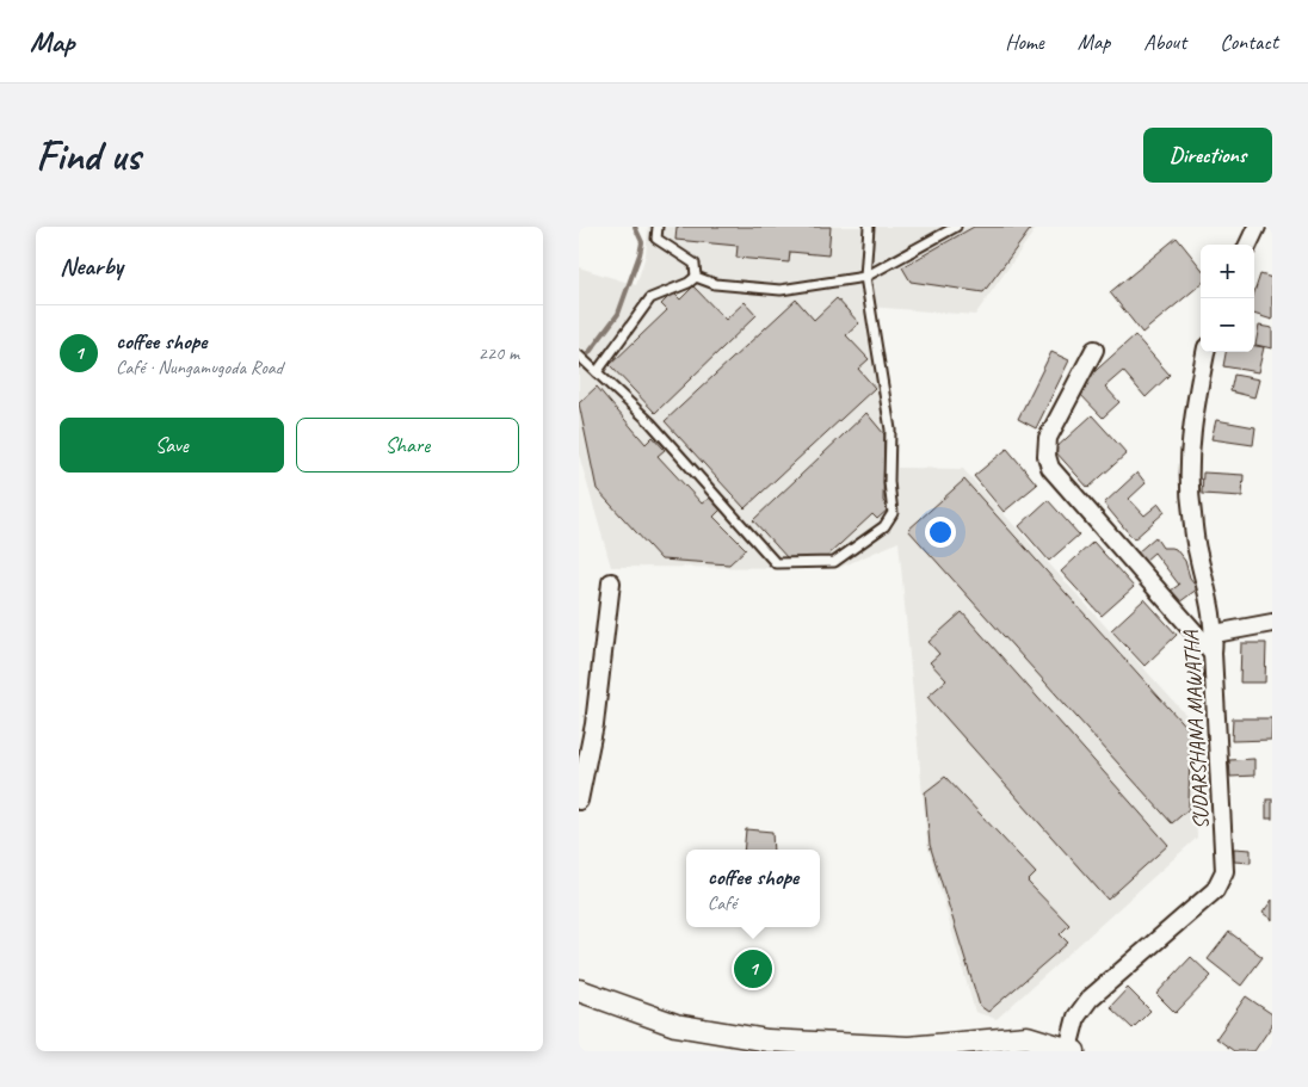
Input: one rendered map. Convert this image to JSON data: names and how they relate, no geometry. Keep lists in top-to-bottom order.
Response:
{
  "streets": {
    "street": ["SUDARSHANA MAWATHA"]
  },
  "page": {
    "header": "Map",
    "nav": [
      "Home",
      "Map",
      "About",
      "Contact"
    ],
    "buttons": [
      "Directions",
      ["Save", "Share"]
    ],
    "title": "Find us",
    "heading": "Nearby",
    "map_buttons": ["+", "−"],
    "list": [
      {
        "mark": "1",
        "name": "coffee shope",
        "note": "Café · Nungamugoda Road",
        "value": "220 m"
      }
    ],
    "popup": ["coffee shope", "Café"],
    "pins": "1"
  }
}
